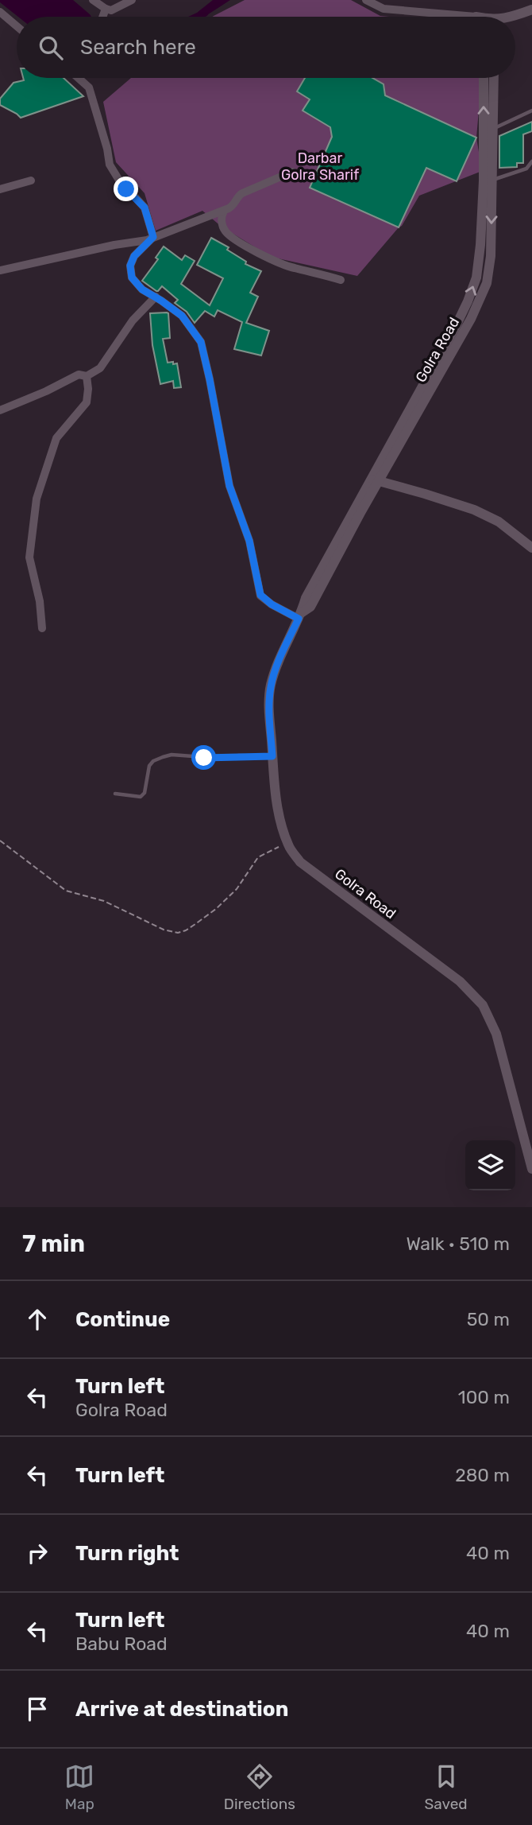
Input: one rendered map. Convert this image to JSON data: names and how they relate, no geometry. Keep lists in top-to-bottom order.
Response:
{
  "streets": {
    "street": ["Golra Road"]
  },
  "parks": ["Darbar Golra Sharif"],
  "page": {
    "search": "Search here",
    "heading": ["7 min", "Walk · 510 m"],
    "list": [
      ["Continue", "50 m"],
      ["Turn left", "Golra Road", "100 m"],
      ["Turn left", "280 m"],
      ["Turn right", "40 m"],
      ["Turn left", "Babu Road", "40 m"],
      "Arrive at destination"
    ],
    "nav": ["Map", "Directions", "Saved"]
  }
}
